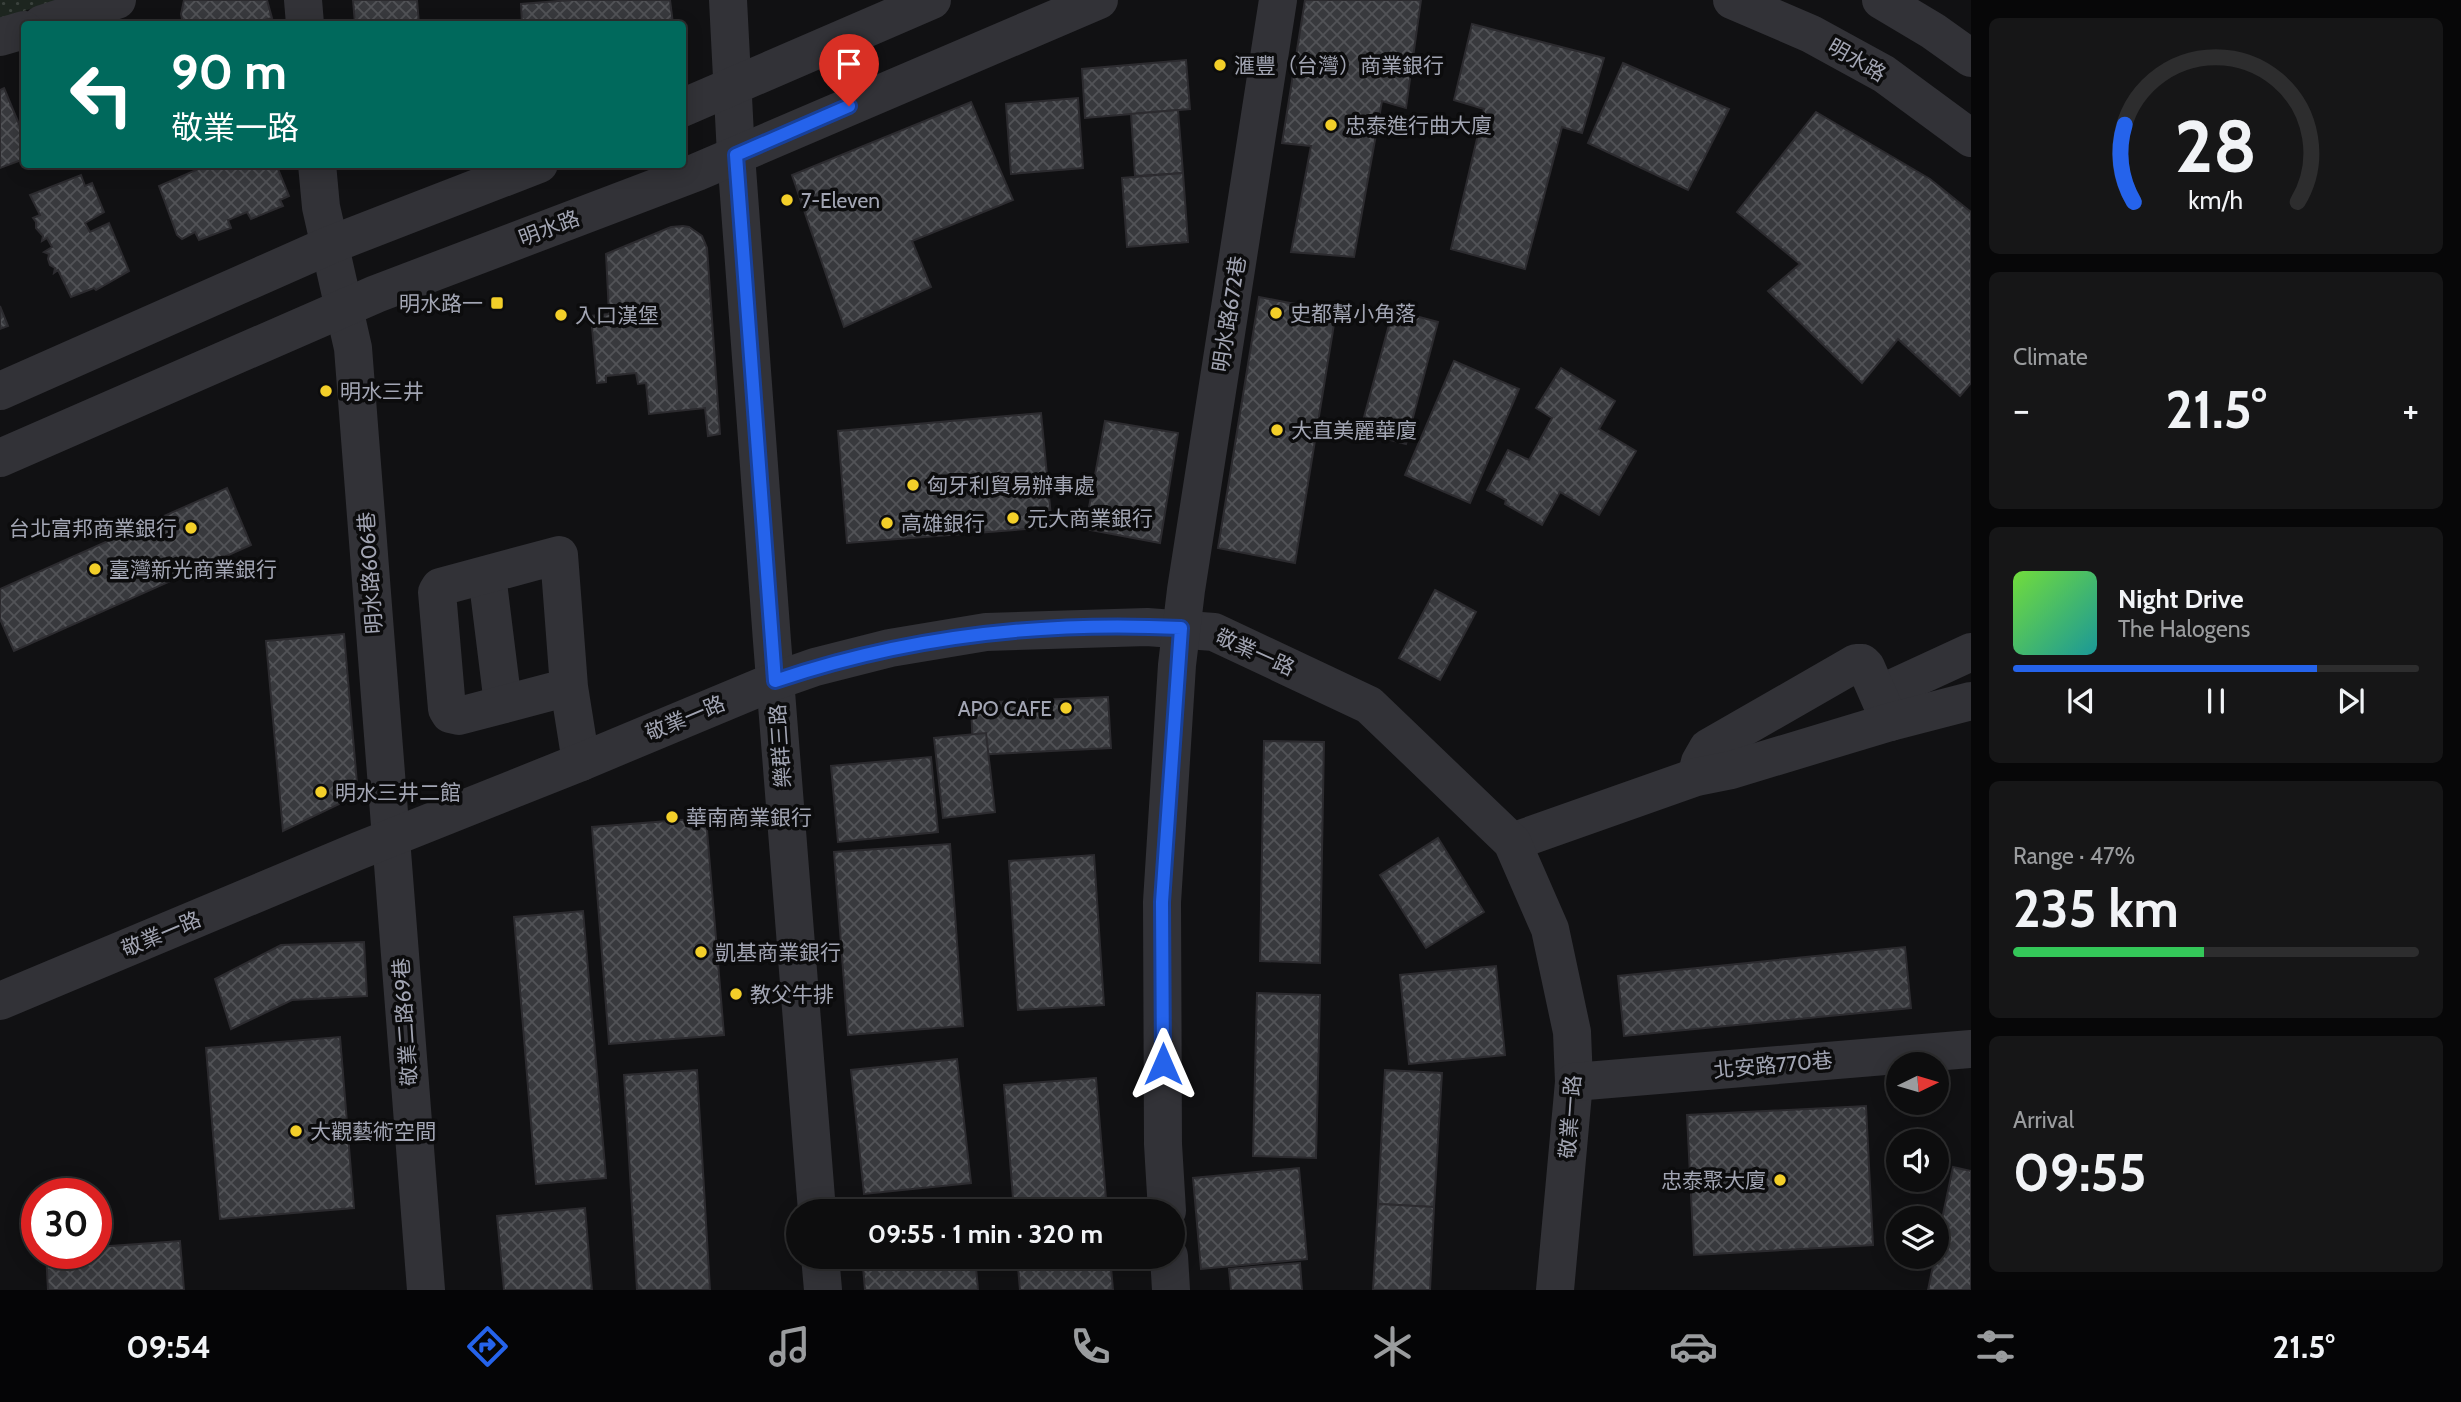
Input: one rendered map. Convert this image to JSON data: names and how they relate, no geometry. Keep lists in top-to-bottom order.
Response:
{
  "streets": {
    "street": [
      "明水路",
      "明水路672巷",
      "明水路606巷",
      "敬業一路",
      "樂群三路",
      "敬業二路69巷",
      "北安路770巷"
    ]
  },
  "crossings": [
    ["明水路", "明水路606巷"],
    ["明水路", "樂群三路"],
    ["明水路672巷", "敬業一路"],
    ["明水路606巷", "敬業一路"],
    ["明水路606巷", "敬業二路69巷"],
    ["敬業一路", "樂群三路"],
    ["敬業一路", "敬業二路69巷"],
    ["敬業一路", "北安路770巷"]
  ],
  "places": {
    "other": [
      "滙豐（台灣）商業銀行",
      "忠泰進行曲大廈",
      "7-Eleven",
      "史都幫小角落",
      "入口漢堡",
      "明水三井",
      "大直美麗華廈",
      "匈牙利貿易辦事處",
      "元大商業銀行",
      "高雄銀行",
      "台北富邦商業銀行",
      "臺灣新光商業銀行",
      "APO CAFE",
      "明水三井二館",
      "華南商業銀行",
      "凱基商業銀行",
      "教父牛排",
      "大觀藝術空間",
      "忠泰聚大廈"
    ],
    "transit": ["明水路一"]
  },
  "north": "right",
  "page": {
    "turn": ["90 m", "敬業一路"],
    "tile": [
      "Climate",
      ["Range · 47%", "235 km"],
      ["Arrival", "09:55"]
    ],
    "heat": ["−", "21.5°", "+"],
    "song": ["Night Drive", "The Halogens"],
    "limit": "30",
    "trip": "09:55 · 1 min · 320 m",
    "tabs": ["09:54", "21.5°"],
    "gauge": ["28", "km/h"]
  }
}
